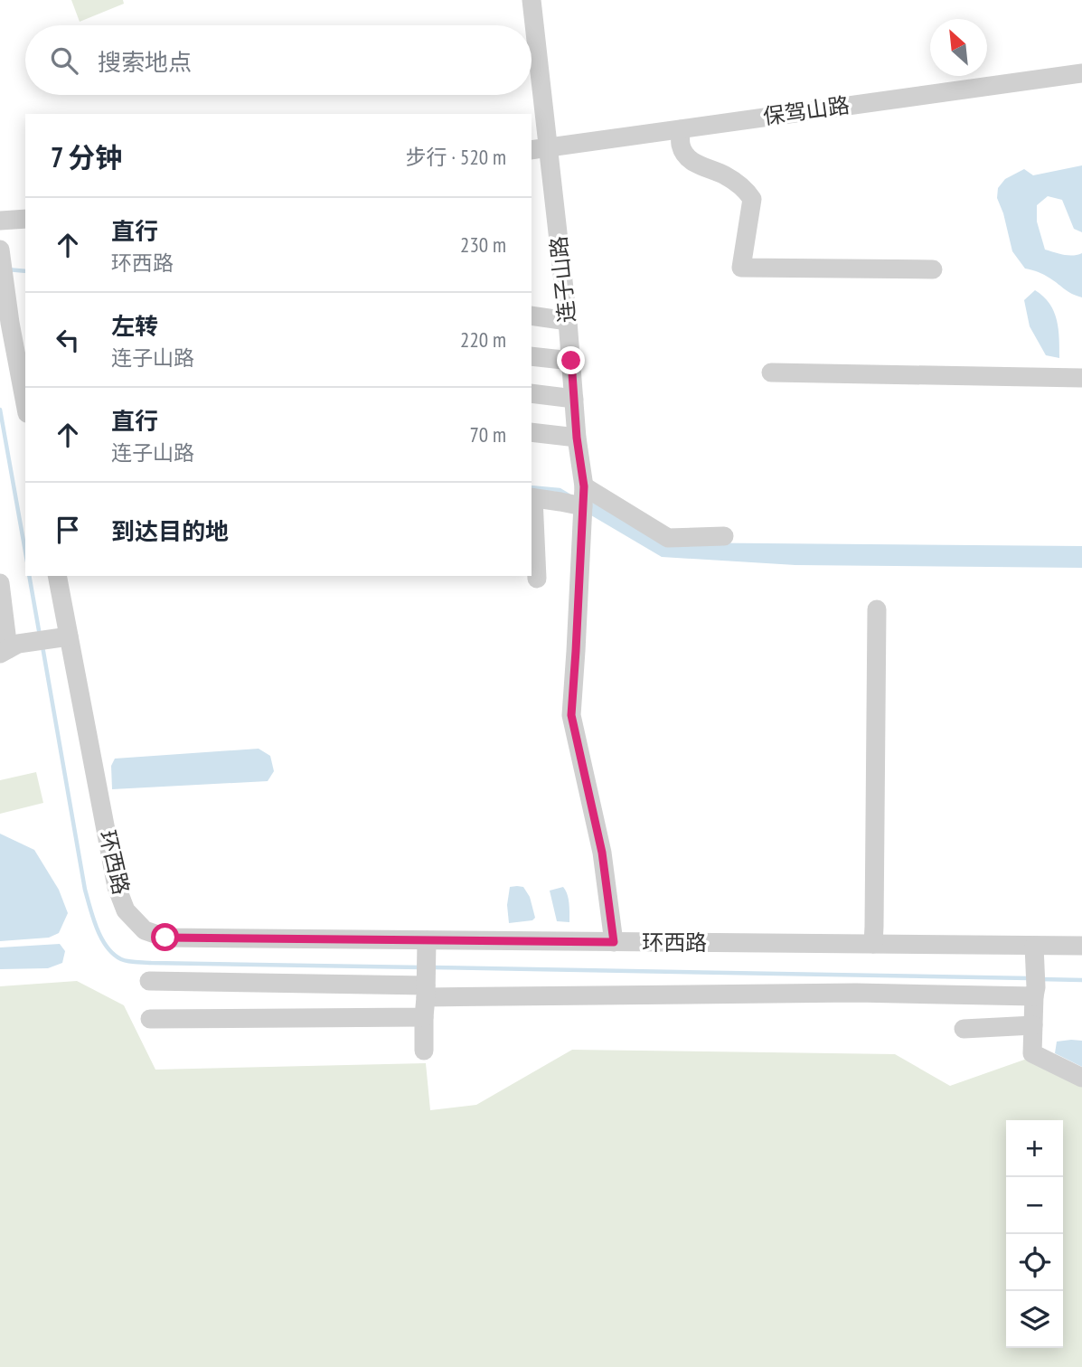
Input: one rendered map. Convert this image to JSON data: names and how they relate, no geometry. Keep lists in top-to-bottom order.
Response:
{
  "streets": {
    "street": ["保驾山路", "连子山路", "环西路"]
  },
  "crossings": [
    ["保驾山路", "连子山路"]
  ],
  "north": "top left",
  "page": {
    "search": "搜索地点",
    "heading": ["7 分钟", "步行 · 520 m"],
    "list": [
      ["直行", "环西路", "230 m"],
      ["左转", "连子山路", "220 m"],
      ["直行", "连子山路", "70 m"],
      "到达目的地"
    ],
    "map_buttons": ["+", "−"]
  }
}
